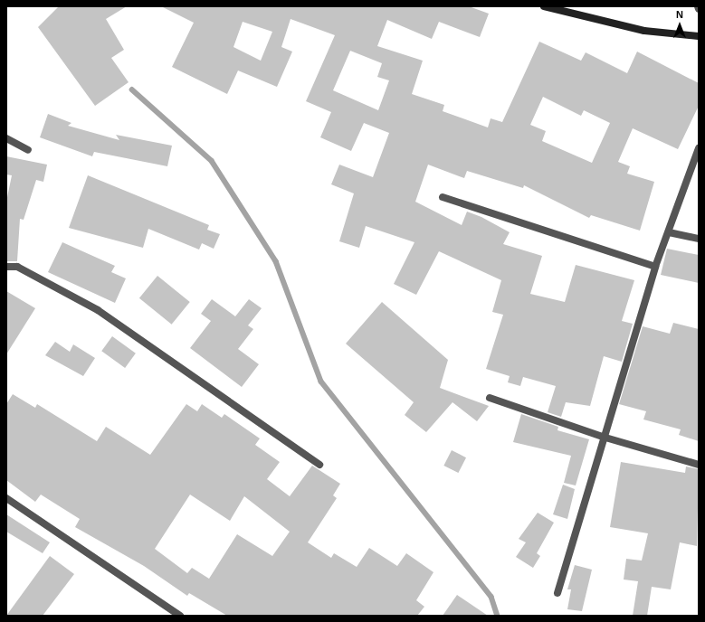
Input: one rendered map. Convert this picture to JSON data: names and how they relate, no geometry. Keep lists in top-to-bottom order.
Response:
{
  "north": "top"
}
